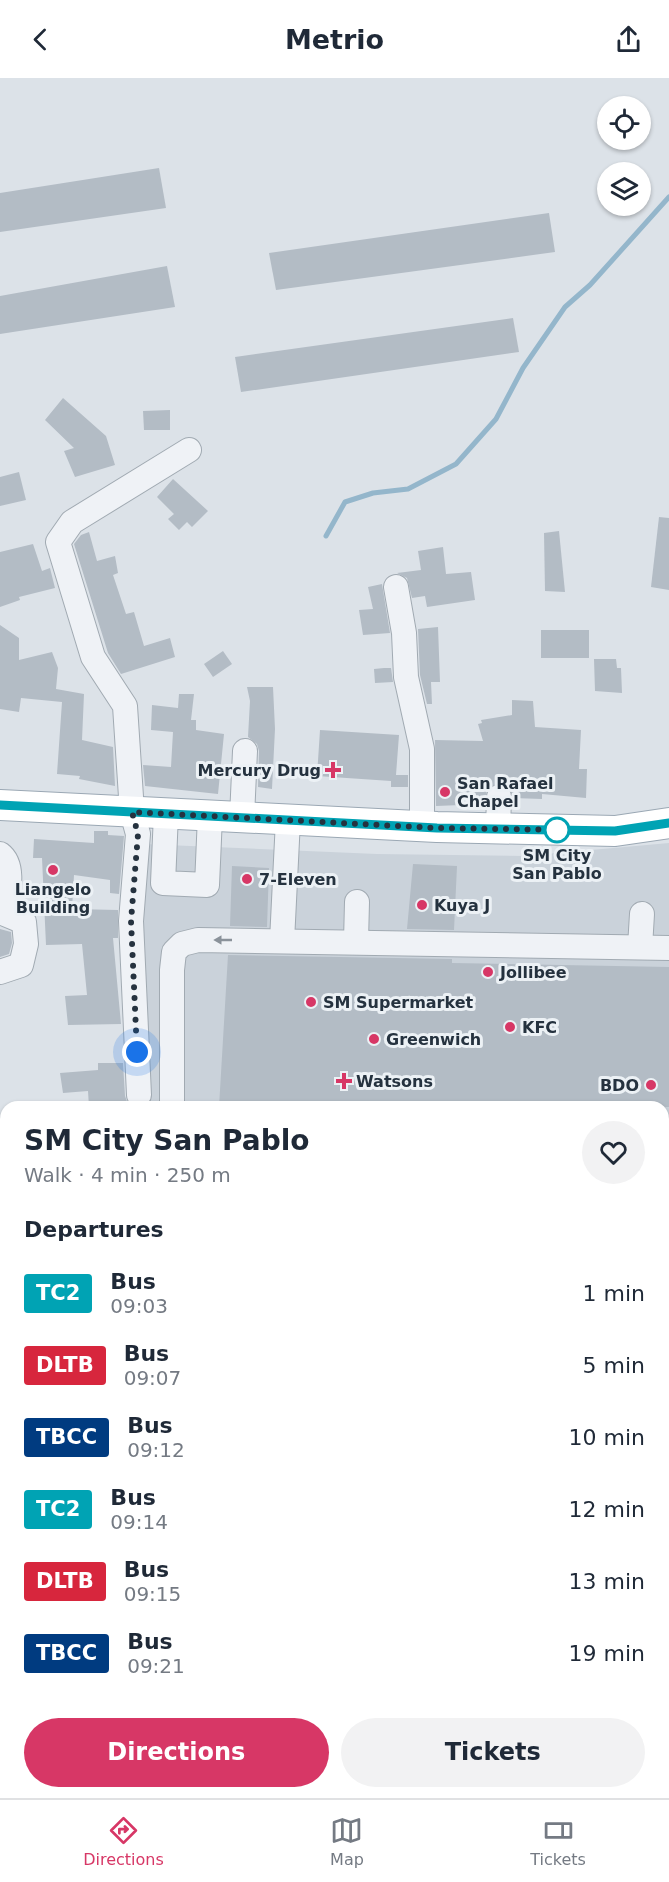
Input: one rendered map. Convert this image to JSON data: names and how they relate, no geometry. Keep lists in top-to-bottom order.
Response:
{
  "places": {
    "health": ["Mercury Drug", "Watsons"],
    "other": [
      "San Rafael Chapel",
      "SM City San Pablo",
      "Liangelo Building",
      "7-Eleven",
      "Kuya J",
      "Jollibee",
      "SM Supermarket",
      "KFC",
      "Greenwich",
      "BDO"
    ]
  },
  "lines": ["bus line TC2"],
  "page": {
    "header": "Metrio",
    "heading": [
      ["SM City San Pablo", "Walk · 4 min · 250 m"],
      "Departures"
    ],
    "list": [
      {
        "mark": "TC2",
        "name": "Bus",
        "note": "09:03",
        "value": "1 min"
      },
      {
        "mark": "DLTB",
        "name": "Bus",
        "note": "09:07",
        "value": "5 min"
      },
      {
        "mark": "TBCC",
        "name": "Bus",
        "note": "09:12",
        "value": "10 min"
      },
      {
        "mark": "TC2",
        "name": "Bus",
        "note": "09:14",
        "value": "12 min"
      },
      {
        "mark": "DLTB",
        "name": "Bus",
        "note": "09:15",
        "value": "13 min"
      },
      {
        "mark": "TBCC",
        "name": "Bus",
        "note": "09:21",
        "value": "19 min"
      }
    ],
    "buttons": ["Directions", "Tickets"],
    "tabs": ["Directions", "Map", "Tickets"]
  }
}
